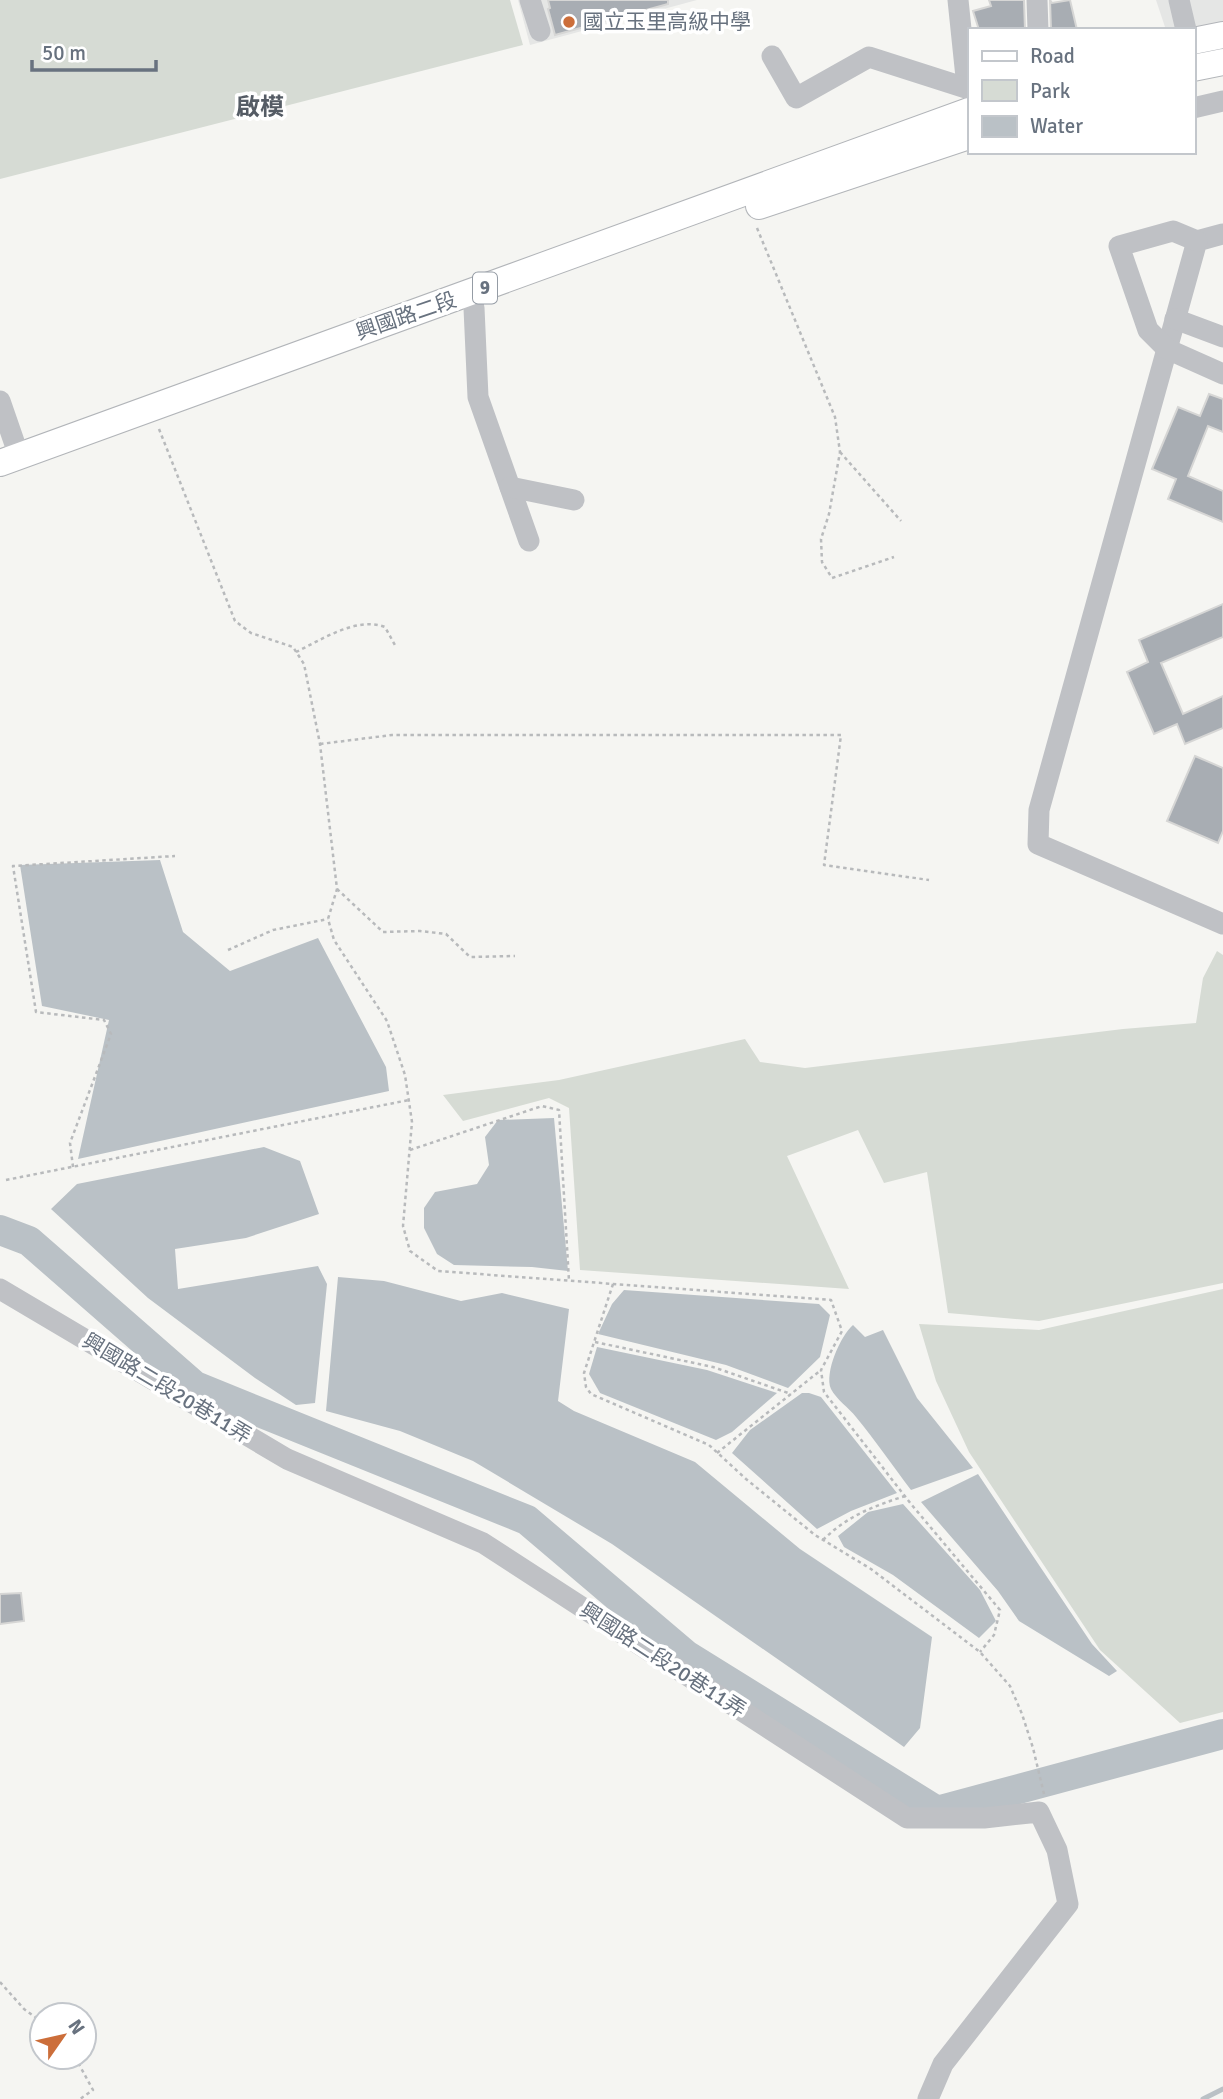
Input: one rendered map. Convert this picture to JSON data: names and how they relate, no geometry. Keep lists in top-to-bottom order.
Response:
{
  "streets": {
    "main road": ["9", "興國路二段"],
    "lane": ["興國路二段20巷11弄"]
  },
  "districts": ["啟模"],
  "places": ["國立玉里高級中學"],
  "legend": ["Road", "Park", "Water"],
  "scale_bar": "50 m",
  "north": "top right"
}
